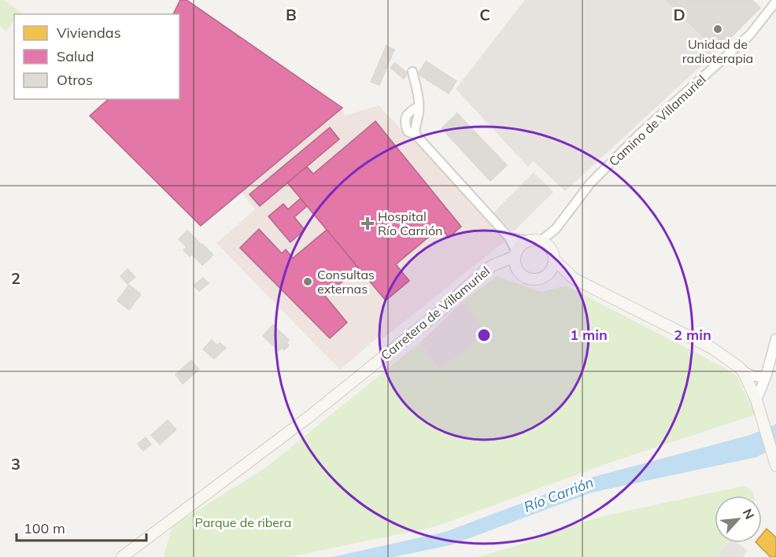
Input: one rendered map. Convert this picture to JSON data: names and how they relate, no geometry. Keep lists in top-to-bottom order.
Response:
{
  "streets": {
    "main road": ["Carretera de Villamuriel"],
    "street": ["Camino de Villamuriel"]
  },
  "crossings": [
    ["Camino de Villamuriel", "Carretera de Villamuriel"]
  ],
  "water": ["Río Carrión"],
  "parks": ["Parque de ribera"],
  "places": {
    "other": ["Unidad de radioterapia", "Consultas externas"],
    "health": ["Hospital Río Carrión"]
  },
  "legend": ["Viviendas", "Salud", "Otros"],
  "scale_bar": "100 m",
  "north": "top right",
  "grid": {
    "columns": ["B", "C", "D"],
    "rows": ["2", "3"]
  },
  "rings": ["1 min", "2 min"]
}
